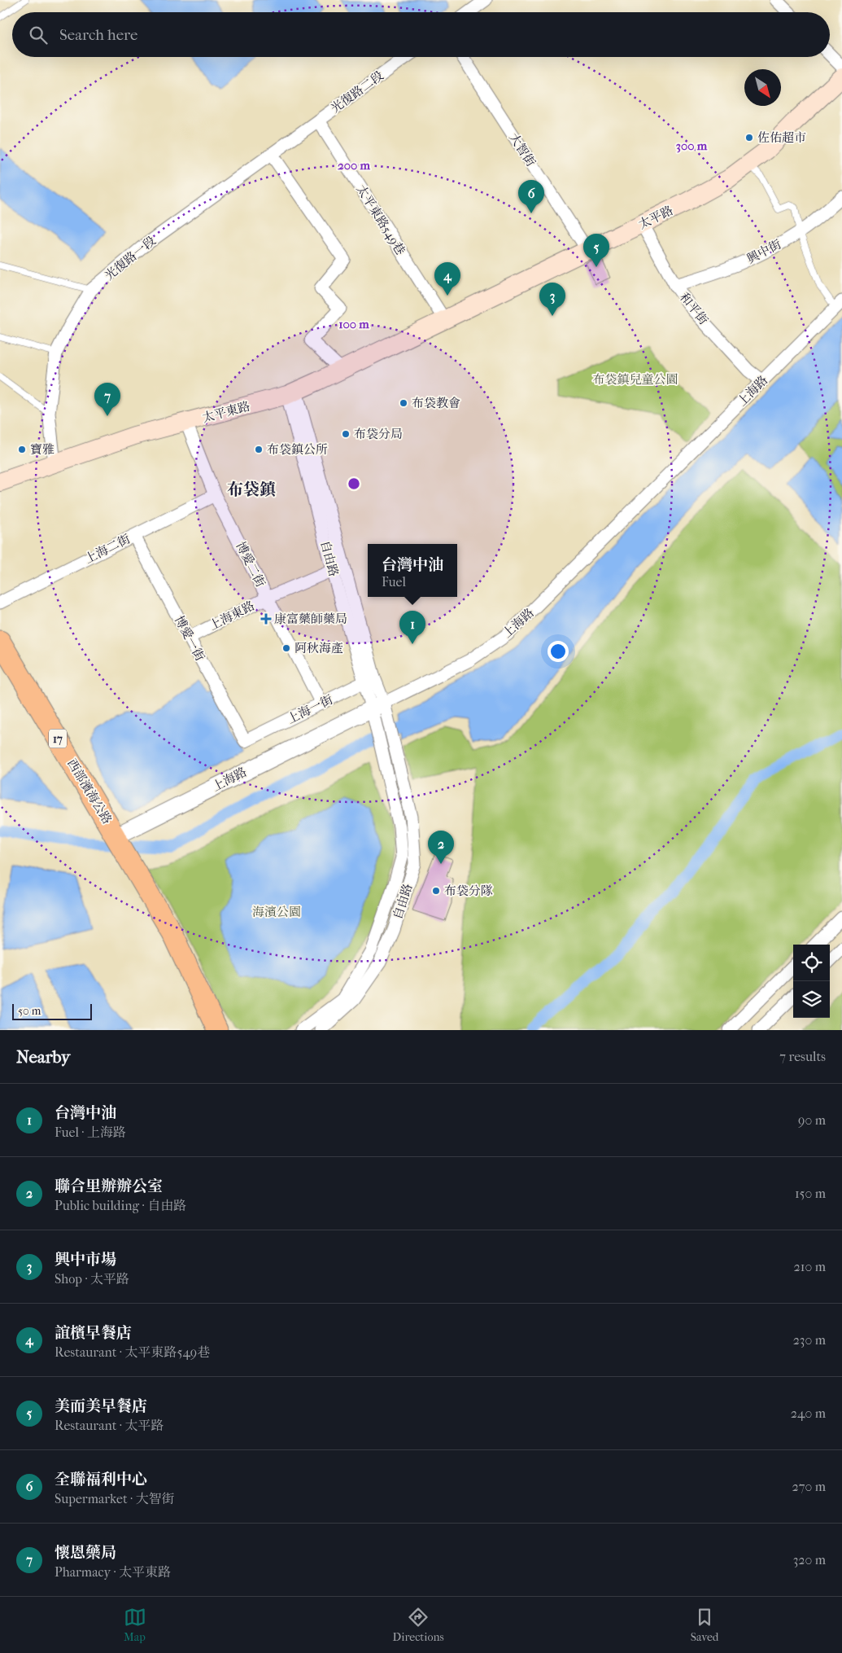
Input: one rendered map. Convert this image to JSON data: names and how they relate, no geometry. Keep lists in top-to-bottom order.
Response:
{
  "streets": {
    "main road": [
      "太平路",
      "太平東路",
      "17",
      "西部濱海公路"
    ],
    "street": [
      "光復路二段",
      "大智街",
      "太平東路549巷",
      "興中街",
      "光復路一段",
      "和平街",
      "上海路",
      "上海二街",
      "自由路",
      "博愛二街",
      "上海東路",
      "博愛一街",
      "上海一街"
    ]
  },
  "crossings": [
    ["光復路二段", "太平東路549巷"],
    ["光復路二段", "光復路一段"],
    ["大智街", "太平路"],
    ["太平路", "太平東路549巷"],
    ["太平路", "和平街"],
    ["太平路", "太平東路"],
    ["太平東路549巷", "光復路一段"],
    ["太平東路549巷", "太平東路"],
    ["興中街", "和平街"],
    ["光復路一段", "太平東路"],
    ["和平街", "上海路"],
    ["上海路", "自由路"],
    ["上海路", "17"],
    ["上海路", "西部濱海公路"],
    ["太平東路", "自由路"],
    ["太平東路", "博愛二街"],
    ["上海二街", "博愛二街"],
    ["上海二街", "博愛一街"],
    ["自由路", "上海東路"],
    ["自由路", "上海一街"],
    ["博愛二街", "上海東路"],
    ["博愛二街", "上海一街"],
    ["上海東路", "博愛一街"],
    ["博愛一街", "上海一街"],
    ["17", "西部濱海公路"]
  ],
  "districts": ["布袋鎮"],
  "parks": ["布袋鎮兒童公園", "海濱公園"],
  "places": {
    "other": [
      "佐佑超市",
      "布袋教會",
      "布袋分局",
      "寶雅",
      "布袋鎮公所",
      "阿秋海產",
      "布袋分隊"
    ],
    "health": ["康富藥師藥局"]
  },
  "scale_bar": "50 m",
  "north": "bottom right",
  "page": {
    "search": "Search here",
    "pins": [
      "6",
      "5",
      "4",
      "3",
      "7",
      "1",
      "2"
    ],
    "popup": ["台灣中油", "Fuel"],
    "scale": "50 m",
    "heading": ["Nearby", "7 results"],
    "list": [
      {
        "mark": "1",
        "name": "台灣中油",
        "note": "Fuel · 上海路",
        "value": "90 m"
      },
      {
        "mark": "2",
        "name": "聯合里辦辦公室",
        "note": "Public building · 自由路",
        "value": "150 m"
      },
      {
        "mark": "3",
        "name": "興中市場",
        "note": "Shop · 太平路",
        "value": "210 m"
      },
      {
        "mark": "4",
        "name": "誼檳早餐店",
        "note": "Restaurant · 太平東路549巷",
        "value": "230 m"
      },
      {
        "mark": "5",
        "name": "美而美早餐店",
        "note": "Restaurant · 太平路",
        "value": "240 m"
      },
      {
        "mark": "6",
        "name": "全聯福利中心",
        "note": "Supermarket · 大智街",
        "value": "270 m"
      },
      {
        "mark": "7",
        "name": "懷恩藥局",
        "note": "Pharmacy · 太平東路",
        "value": "320 m"
      }
    ],
    "nav": ["Map", "Directions", "Saved"]
  },
  "rings": ["300 m", "200 m", "100 m"]
}
